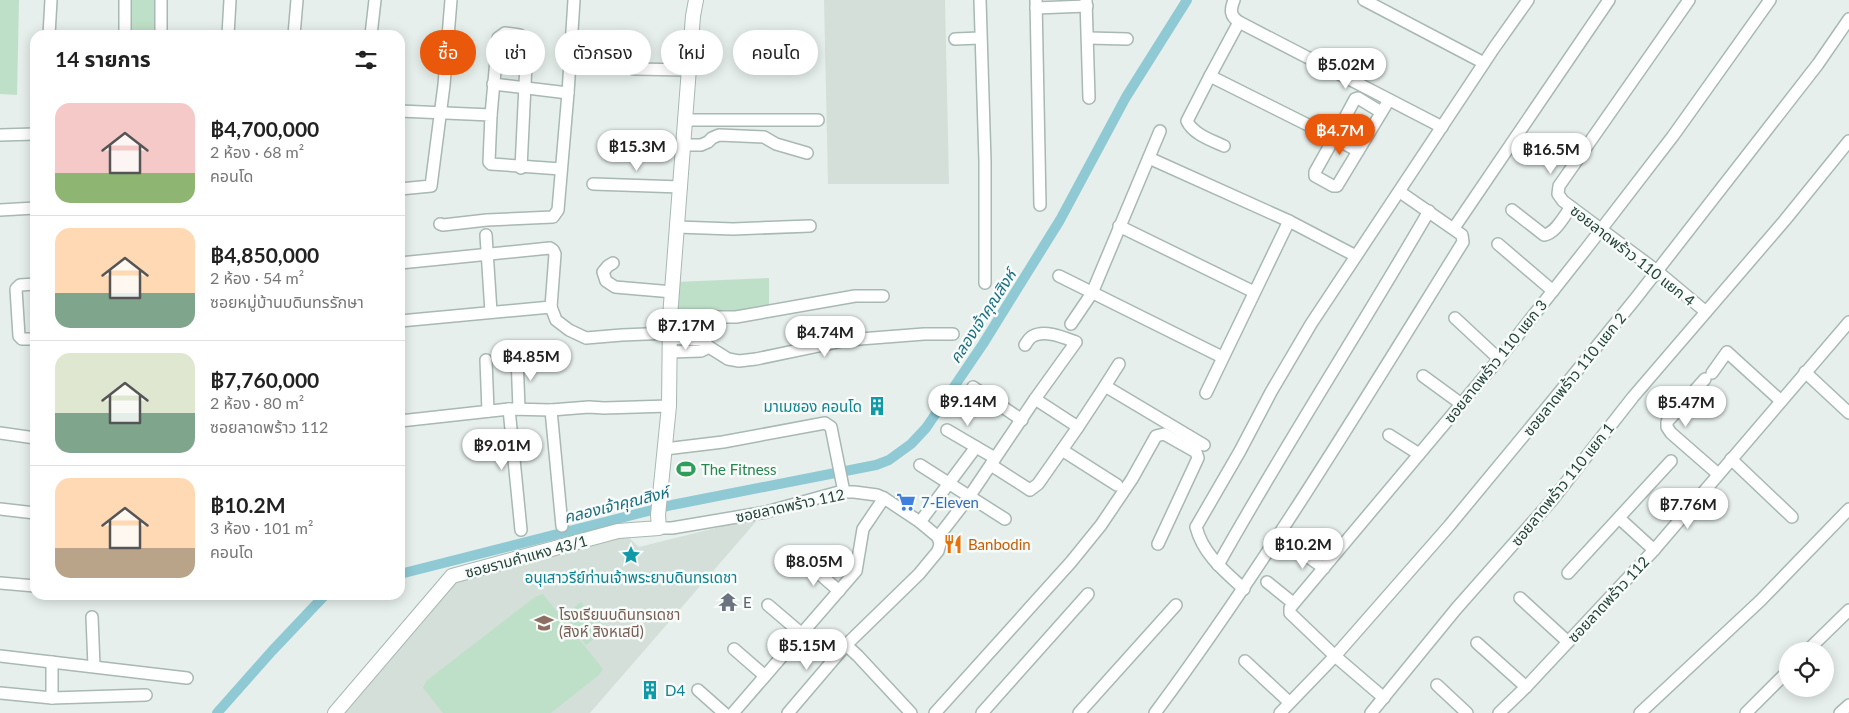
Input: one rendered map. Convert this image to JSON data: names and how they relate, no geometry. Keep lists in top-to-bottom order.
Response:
{
  "streets": {
    "street": [
      "ซอยลาดพร้าว 110 แยก 4",
      "ซอยลาดพร้าว 110 แยก 3",
      "ซอยลาดพร้าว 110 แยก 2",
      "ซอยลาดพร้าว 110 แยก 1",
      "ซอยลาดพร้าว 112",
      "ซอยรามคำแหง 43/1"
    ]
  },
  "crossings": [
    ["ซอยลาดพร้าว 110 แยก 4", "ซอยลาดพร้าว 110 แยก 3"],
    ["ซอยลาดพร้าว 110 แยก 4", "ซอยลาดพร้าว 110 แยก 2"],
    ["ซอยลาดพร้าว 110 แยก 4", "ซอยลาดพร้าว 110 แยก 1"],
    ["ซอยลาดพร้าว 112", "ซอยรามคำแหง 43/1"]
  ],
  "water": ["คลองเจ้าคุณสิงห์"],
  "places": {
    "building": ["มาเมซอง คอนโด", "D4"],
    "sports": ["The Fitness"],
    "supermarket": ["7-Eleven"],
    "restaurant": ["Banbodin"],
    "place": ["อนุเสาวรีย์ท่านเจ้าพระยาบดินทรเดชา"],
    "temple": ["E"],
    "school or university": ["โรงเรียนบดินทรเดชา (สิงห์ สิงหเสนี)"]
  },
  "page": {
    "chip": [
      "ซื้อ",
      "เช่า",
      "ตัวกรอง",
      "ใหม่",
      "คอนโด"
    ],
    "heading": "14 รายการ",
    "price": [
      "฿5.02M",
      "฿4.7M",
      "฿15.3M",
      "฿16.5M",
      "฿7.17M",
      "฿4.74M",
      "฿4.85M",
      "฿9.14M",
      "฿5.47M",
      "฿9.01M",
      "฿7.76M",
      "฿10.2M",
      "฿8.05M",
      "฿5.15M"
    ],
    "list": [
      {
        "name": "฿4,700,000",
        "note": "2 ห้อง · 68 m² · คอนโด"
      },
      {
        "name": "฿4,850,000",
        "note": "2 ห้อง · 54 m² · ซอยหมู่บ้านบดินทรรักษา"
      },
      {
        "name": "฿7,760,000",
        "note": "2 ห้อง · 80 m² · ซอยลาดพร้าว 112"
      },
      {
        "name": "฿10.2M",
        "note": "3 ห้อง · 101 m² · คอนโด"
      }
    ]
  }
}
